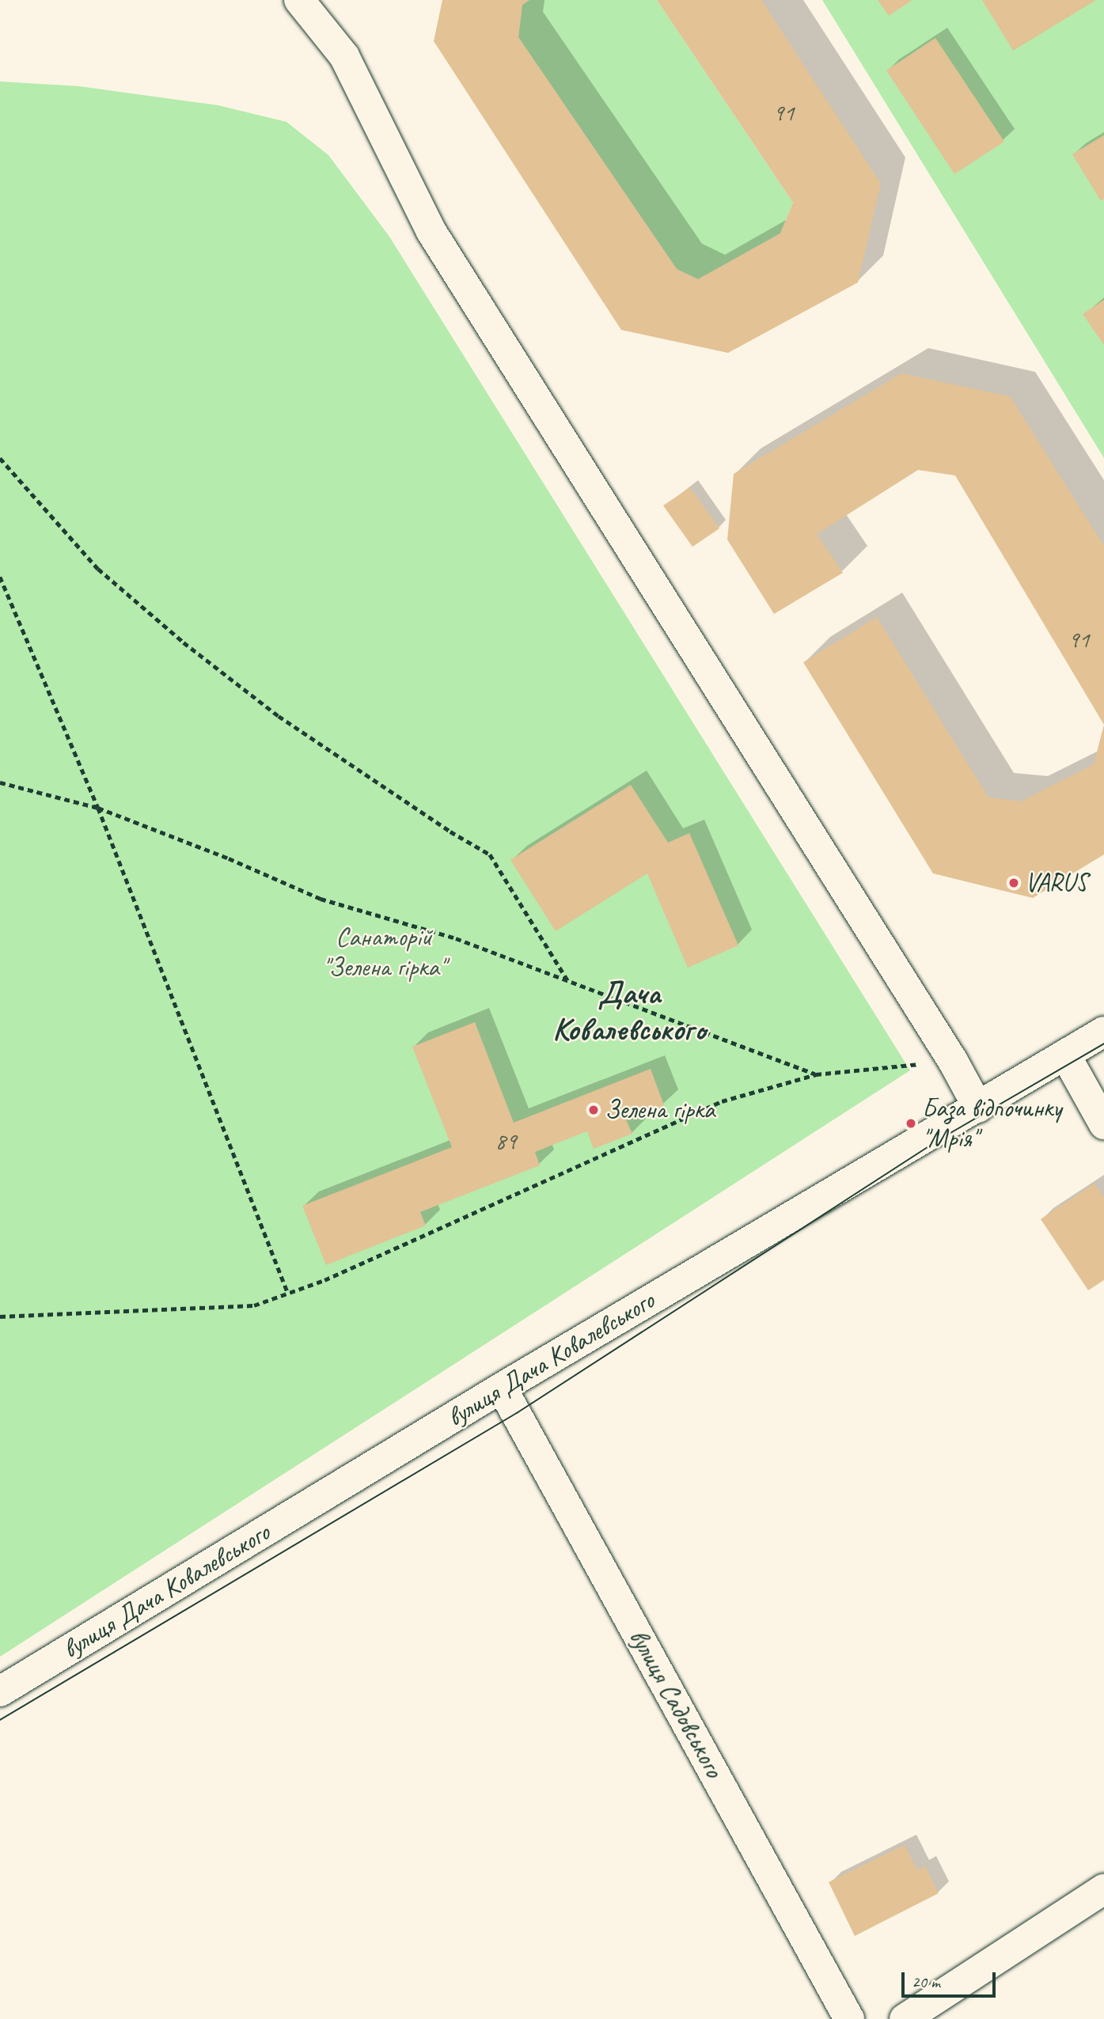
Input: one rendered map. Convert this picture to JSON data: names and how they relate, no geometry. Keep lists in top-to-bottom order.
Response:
{
  "streets": {
    "street": ["вулиця Дача Ковалевського", "вулиця Садовського"]
  },
  "crossings": [
    ["вулиця Дача Ковалевського", "вулиця Садовського"]
  ],
  "districts": ["Дача Ковалевського"],
  "parks": ["Санаторій \"Зелена гірка\""],
  "places": ["VARUS", "Зелена гірка", "База відпочинку \"Мрія\""],
  "house_numbers": ["91", "91", "89"],
  "scale_bar": "20 m"
}
